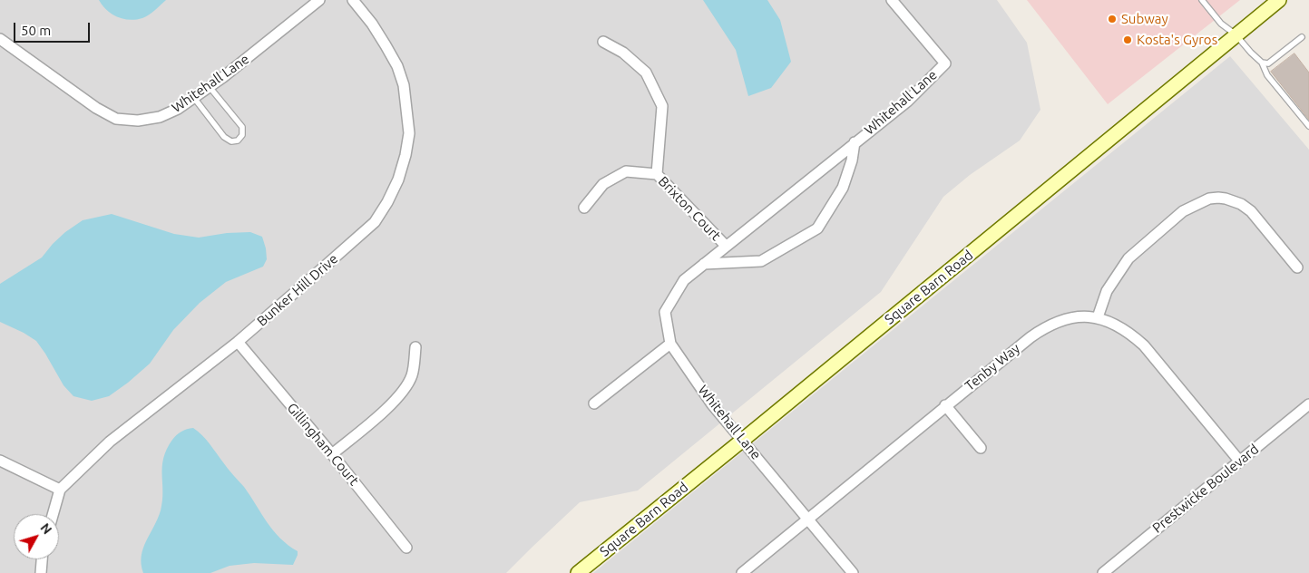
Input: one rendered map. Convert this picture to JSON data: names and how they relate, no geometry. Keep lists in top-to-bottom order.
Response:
{
  "streets": {
    "street": [
      "Whitehall Lane",
      "Brixton Court",
      "Square Barn Road",
      "Bunker Hill Drive",
      "Tenby Way",
      "Gillingham Court",
      "Prestwicke Boulevard"
    ]
  },
  "crossings": [
    ["Whitehall Lane", "Brixton Court"],
    ["Whitehall Lane", "Square Barn Road"],
    ["Whitehall Lane", "Tenby Way"],
    ["Bunker Hill Drive", "Gillingham Court"],
    ["Tenby Way", "Prestwicke Boulevard"]
  ],
  "places": ["Subway", "Kosta's Gyros"],
  "scale_bar": "50 m",
  "north": "top right"
}
